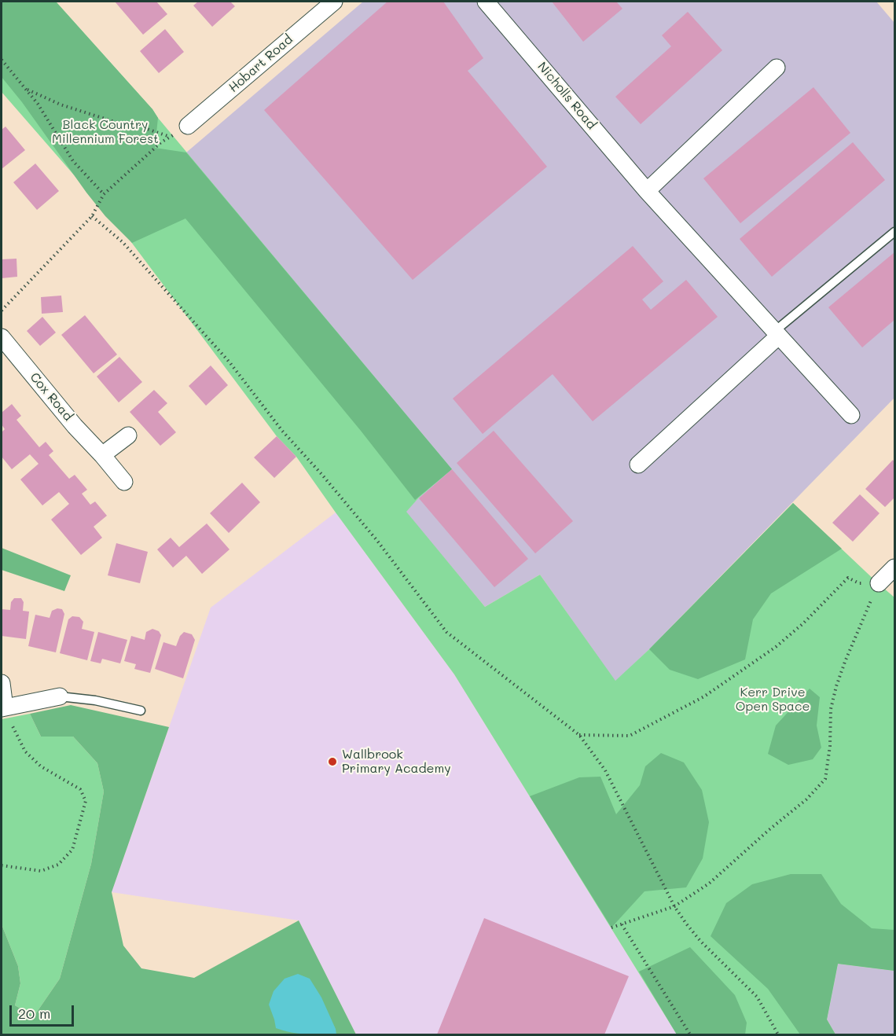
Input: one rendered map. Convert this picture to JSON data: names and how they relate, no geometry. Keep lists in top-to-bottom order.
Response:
{
  "streets": {
    "street": ["Hobart Road", "Nicholls Road", "Cox Road"]
  },
  "parks": ["Black Country Millennium Forest", "Kerr Drive Open Space"],
  "places": ["Wallbrook Primary Academy"],
  "scale_bar": "20 m"
}
